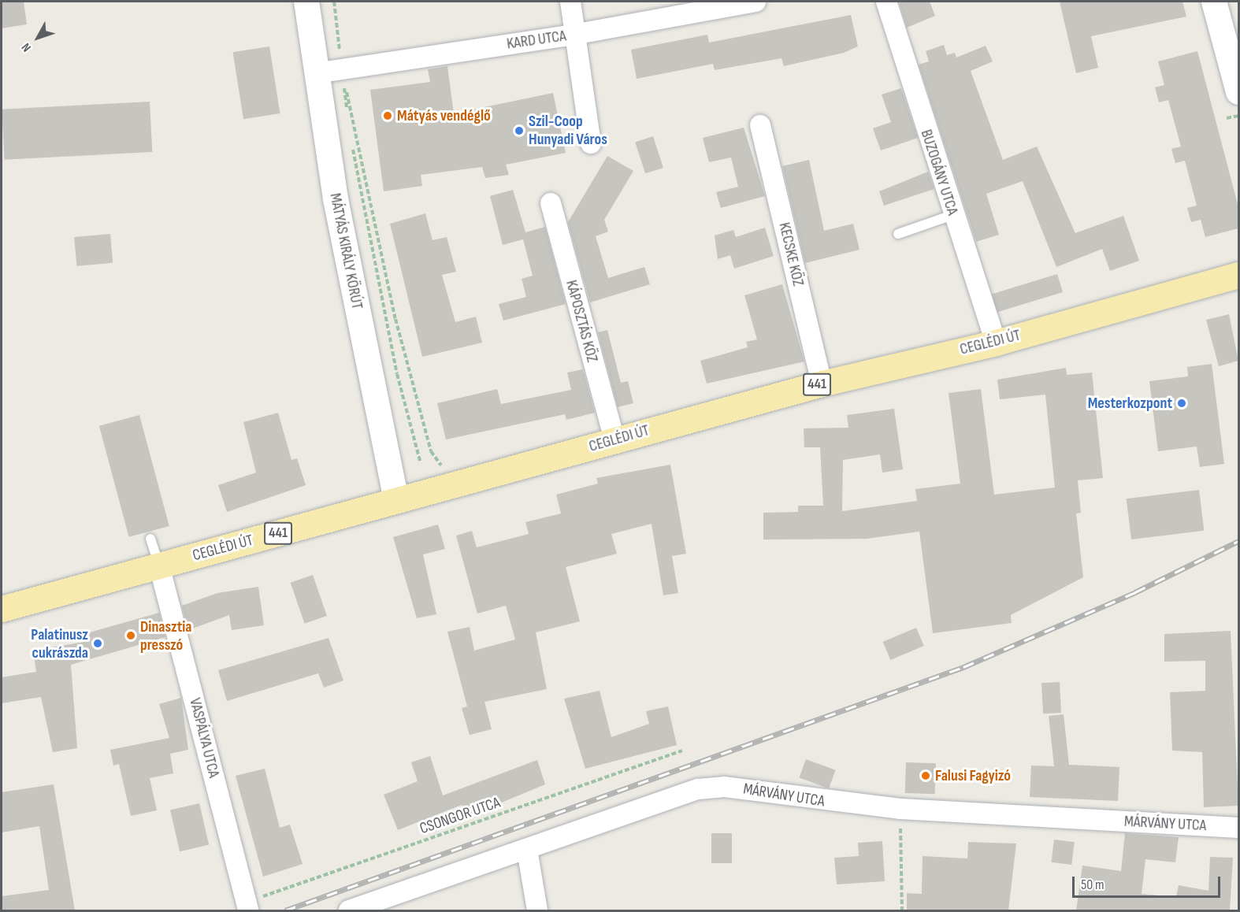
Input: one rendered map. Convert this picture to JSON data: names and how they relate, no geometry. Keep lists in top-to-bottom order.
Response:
{
  "streets": {
    "main road": ["CEGLÉDI ÚT", "441"],
    "street": [
      "KARD UTCA",
      "BUZOGÁNY UTCA",
      "MÁTYÁS KIRÁLY KÖRÚT",
      "KECSKE KÖZ",
      "KÁPOSZTÁS KÖZ",
      "VASPÁLYA UTCA",
      "MÁRVÁNY UTCA"
    ],
    "path": ["CSONGOR UTCA"]
  },
  "crossings": [
    ["KARD UTCA", "MÁTYÁS KIRÁLY KÖRÚT"],
    ["BUZOGÁNY UTCA", "CEGLÉDI ÚT"],
    ["MÁTYÁS KIRÁLY KÖRÚT", "CEGLÉDI ÚT"],
    ["KECSKE KÖZ", "CEGLÉDI ÚT"],
    ["KÁPOSZTÁS KÖZ", "CEGLÉDI ÚT"],
    ["CEGLÉDI ÚT", "VASPÁLYA UTCA"],
    ["VASPÁLYA UTCA", "CSONGOR UTCA"]
  ],
  "places": [
    "Mátyás vendéglő",
    "Szil-Coop Hunyadi Város",
    "Mesterkozpont",
    "Dinasztia presszó",
    "Palatinusz cukrászda",
    "Falusi Fagyizó"
  ],
  "scale_bar": "50 m",
  "north": "bottom left"
}
